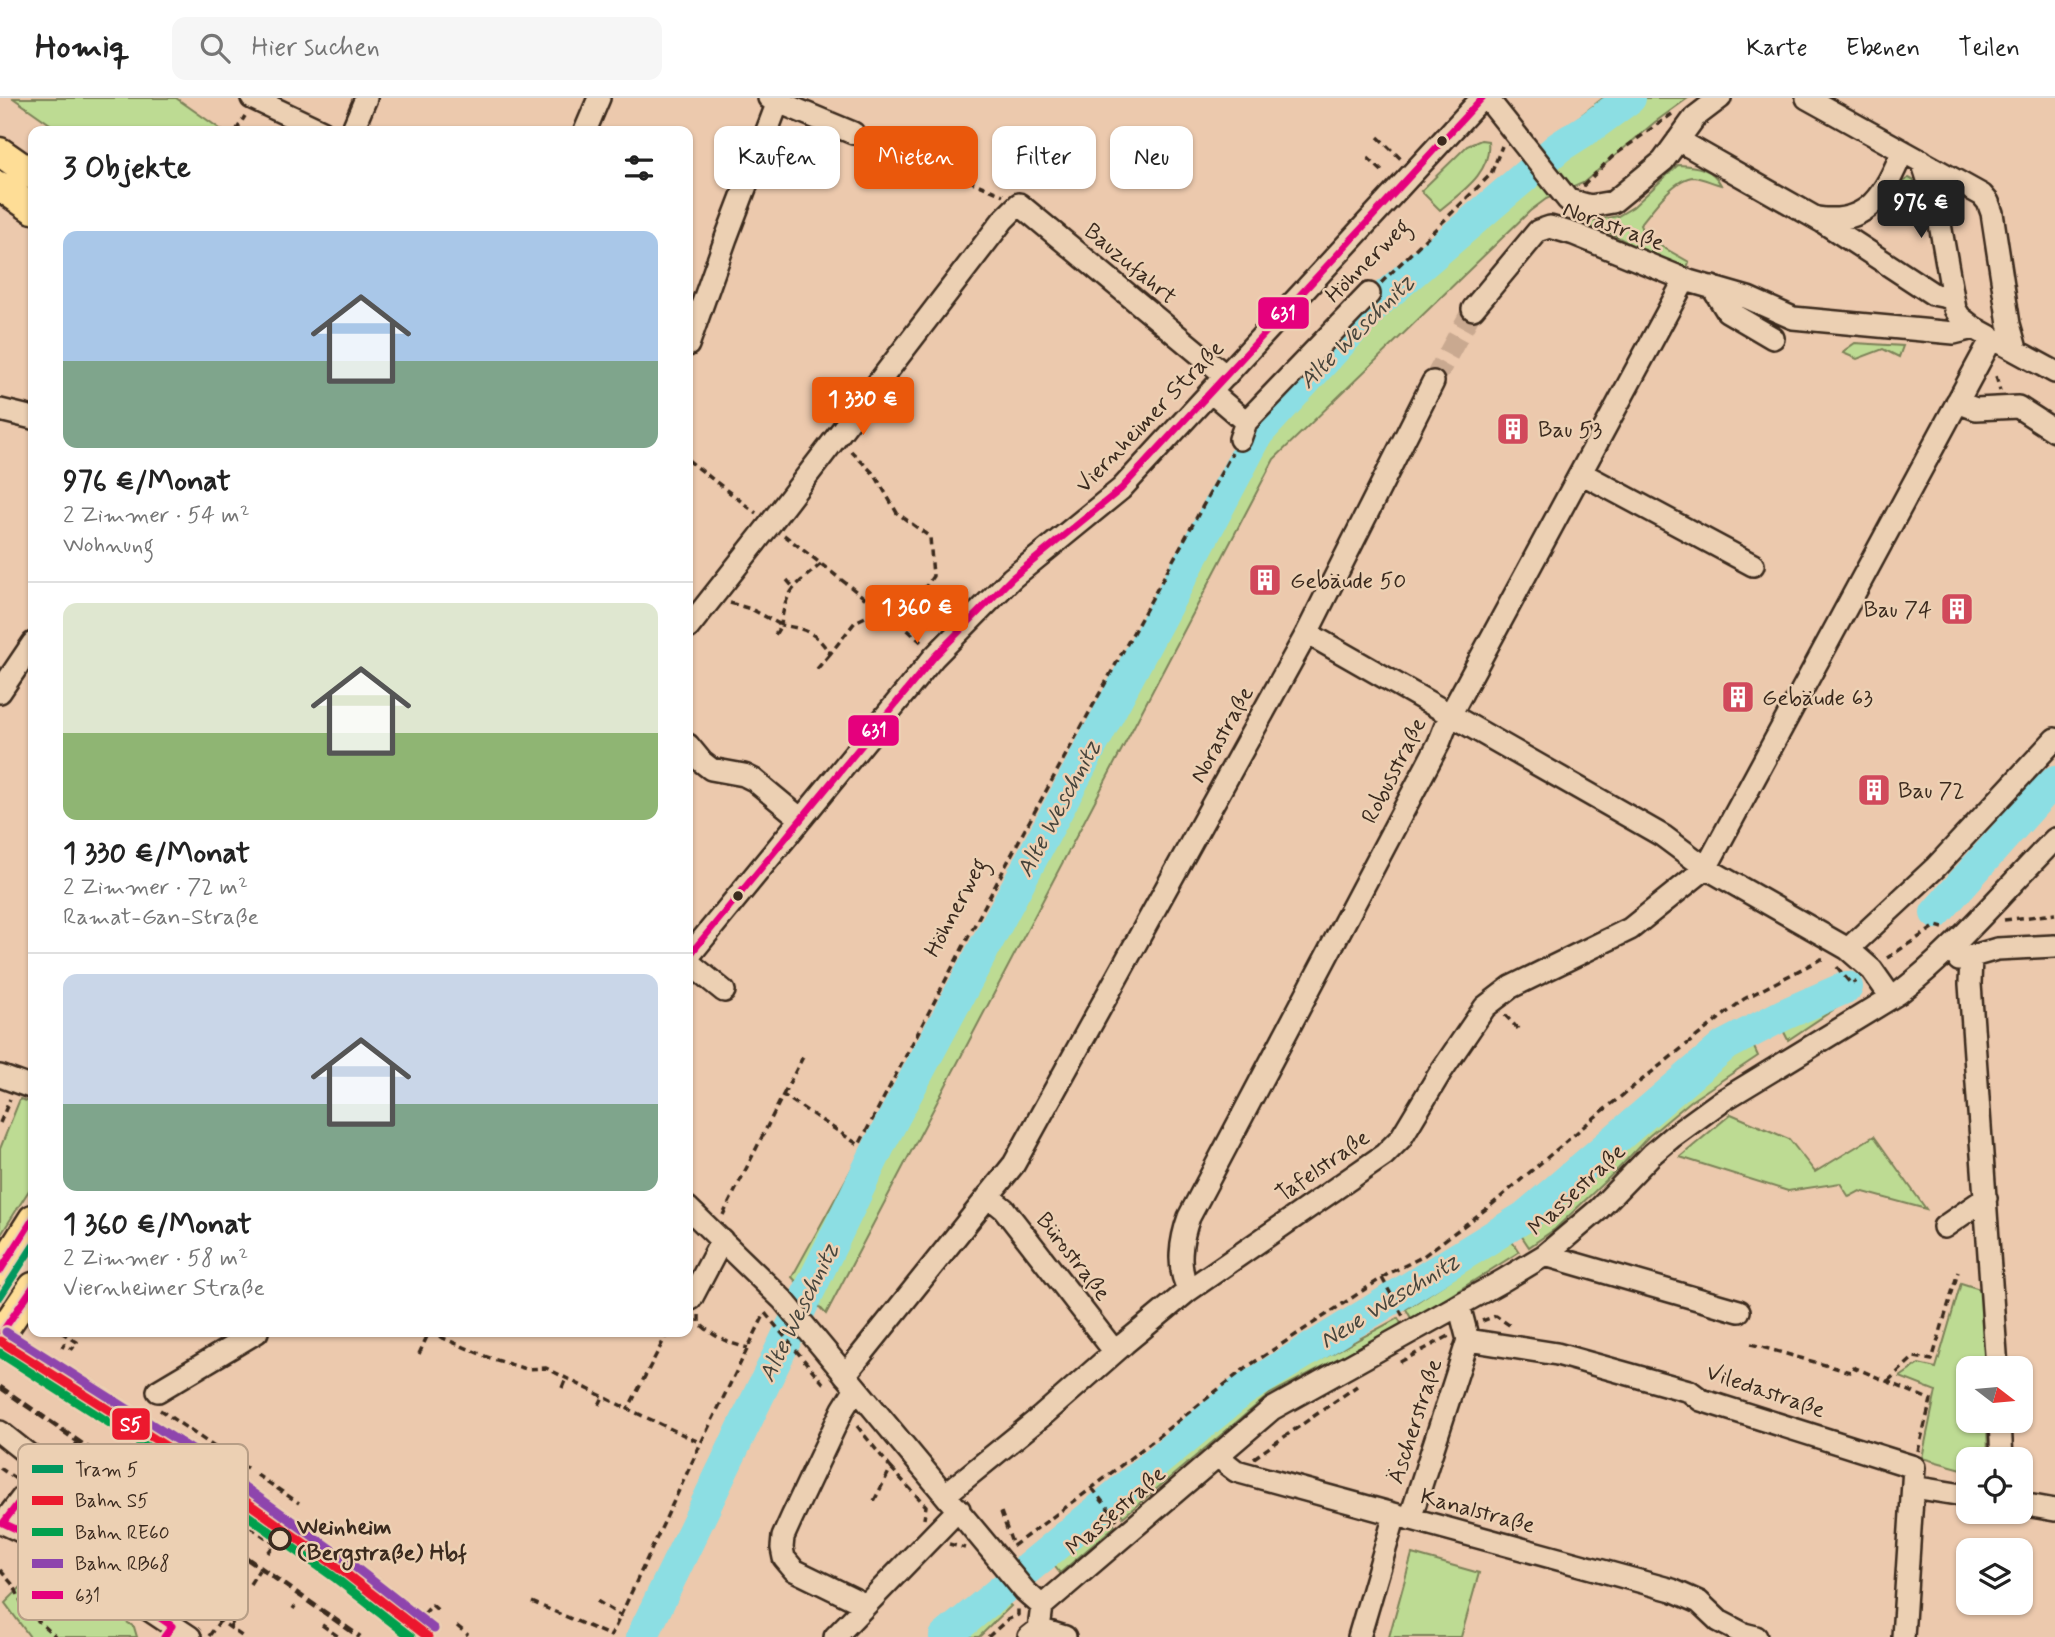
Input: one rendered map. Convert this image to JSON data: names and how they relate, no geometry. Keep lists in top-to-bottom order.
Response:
{
  "streets": {
    "street": [
      "Norastraße",
      "Höhnerweg",
      "Bauzufahrt",
      "Viernheimer Straße",
      "Robusstraße",
      "Tafelstraße",
      "Massestraße",
      "Bürostraße",
      "Viledastraße",
      "Äscherstraße",
      "Kanalstraße"
    ]
  },
  "crossings": [
    ["Norastraße", "Robusstraße"],
    ["Norastraße", "Tafelstraße"],
    ["Norastraße", "Bürostraße"],
    ["Bauzufahrt", "Viernheimer Straße"],
    ["Robusstraße", "Tafelstraße"],
    ["Tafelstraße", "Bürostraße"],
    ["Massestraße", "Kanalstraße"],
    ["Viledastraße", "Äscherstraße"],
    ["Äscherstraße", "Kanalstraße"]
  ],
  "water": ["Alte Weschnitz", "Neue Weschnitz"],
  "places": {
    "building": [
      "Bau 53",
      "Gebäude 50",
      "Bau 74",
      "Gebäude 63",
      "Bau 72"
    ],
    "other": ["Weinheim (Bergstraße) Hbf"]
  },
  "lines": [
    "transit line 631",
    "tram line 5",
    "rail line RB68",
    "rail line S5",
    "rail line RE60"
  ],
  "legend": [
    "Tram 5",
    "Bahn S5",
    "Bahn RE60",
    "Bahn RB68",
    "631"
  ],
  "north": "right",
  "page": {
    "header": "Homiq",
    "search": "Hier suchen",
    "nav": ["Karte", "Ebenen", "Teilen"],
    "chip": [
      "Kaufen",
      "Mieten",
      "Filter",
      "Neu"
    ],
    "heading": "3 Objekte",
    "price": ["976 €", "1 330 €", "1 360 €"],
    "list": [
      {
        "name": "976 €/Monat",
        "note": "2 Zimmer · 54 m² · Wohnung"
      },
      {
        "name": "1 330 €/Monat",
        "note": "2 Zimmer · 72 m² · Ramat-Gan-Straße"
      },
      {
        "name": "1 360 €/Monat",
        "note": "2 Zimmer · 58 m² · Viernheimer Straße"
      }
    ]
  }
}
